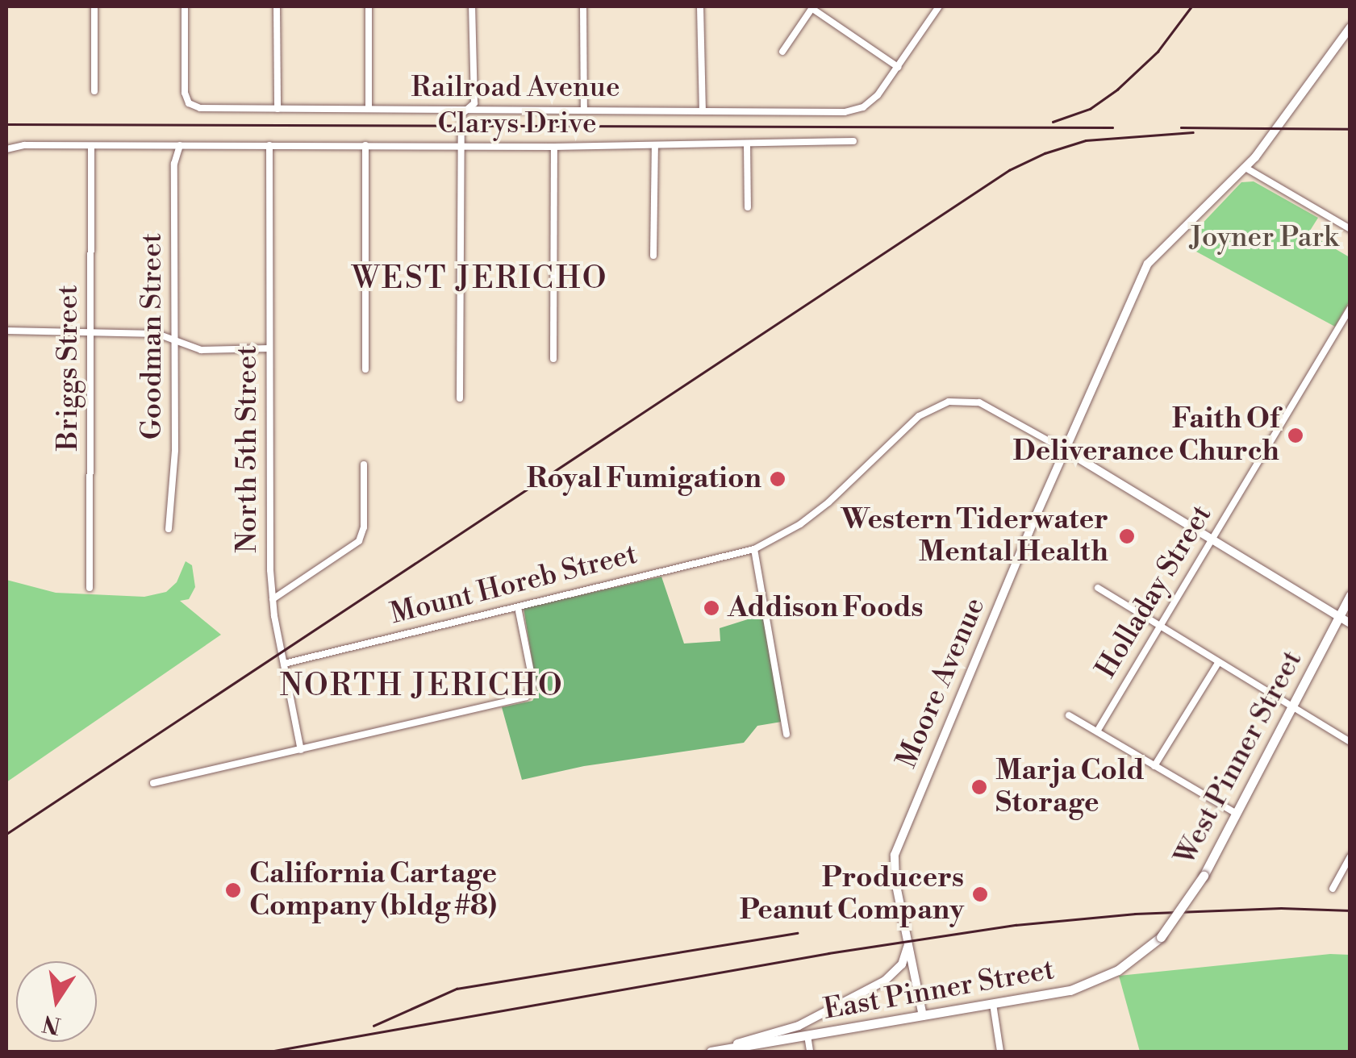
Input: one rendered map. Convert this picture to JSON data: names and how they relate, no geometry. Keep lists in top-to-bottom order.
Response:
{
  "streets": {
    "main road": ["West Pinner Street", "East Pinner Street"],
    "street": [
      "Railroad Avenue",
      "Clarys Drive",
      "Goodman Street",
      "Briggs Street",
      "North 5th Street",
      "Mount Horeb Street",
      "Holladay Street",
      "Moore Avenue"
    ]
  },
  "crossings": [
    ["Clarys Drive", "Goodman Street"],
    ["Clarys Drive", "Briggs Street"],
    ["Clarys Drive", "North 5th Street"],
    ["North 5th Street", "Mount Horeb Street"],
    ["Mount Horeb Street", "Moore Avenue"],
    ["Moore Avenue", "East Pinner Street"],
    ["West Pinner Street", "East Pinner Street"]
  ],
  "districts": ["WEST JERICHO", "NORTH JERICHO"],
  "parks": ["Joyner Park"],
  "places": [
    "Faith Of Deliverance Church",
    "Royal Fumigation",
    "Western Tiderwater Mental Health",
    "Addison Foods",
    "Marja Cold Storage",
    "California Cartage Company (bldg #8)",
    "Producers Peanut Company"
  ],
  "north": "bottom"
}
